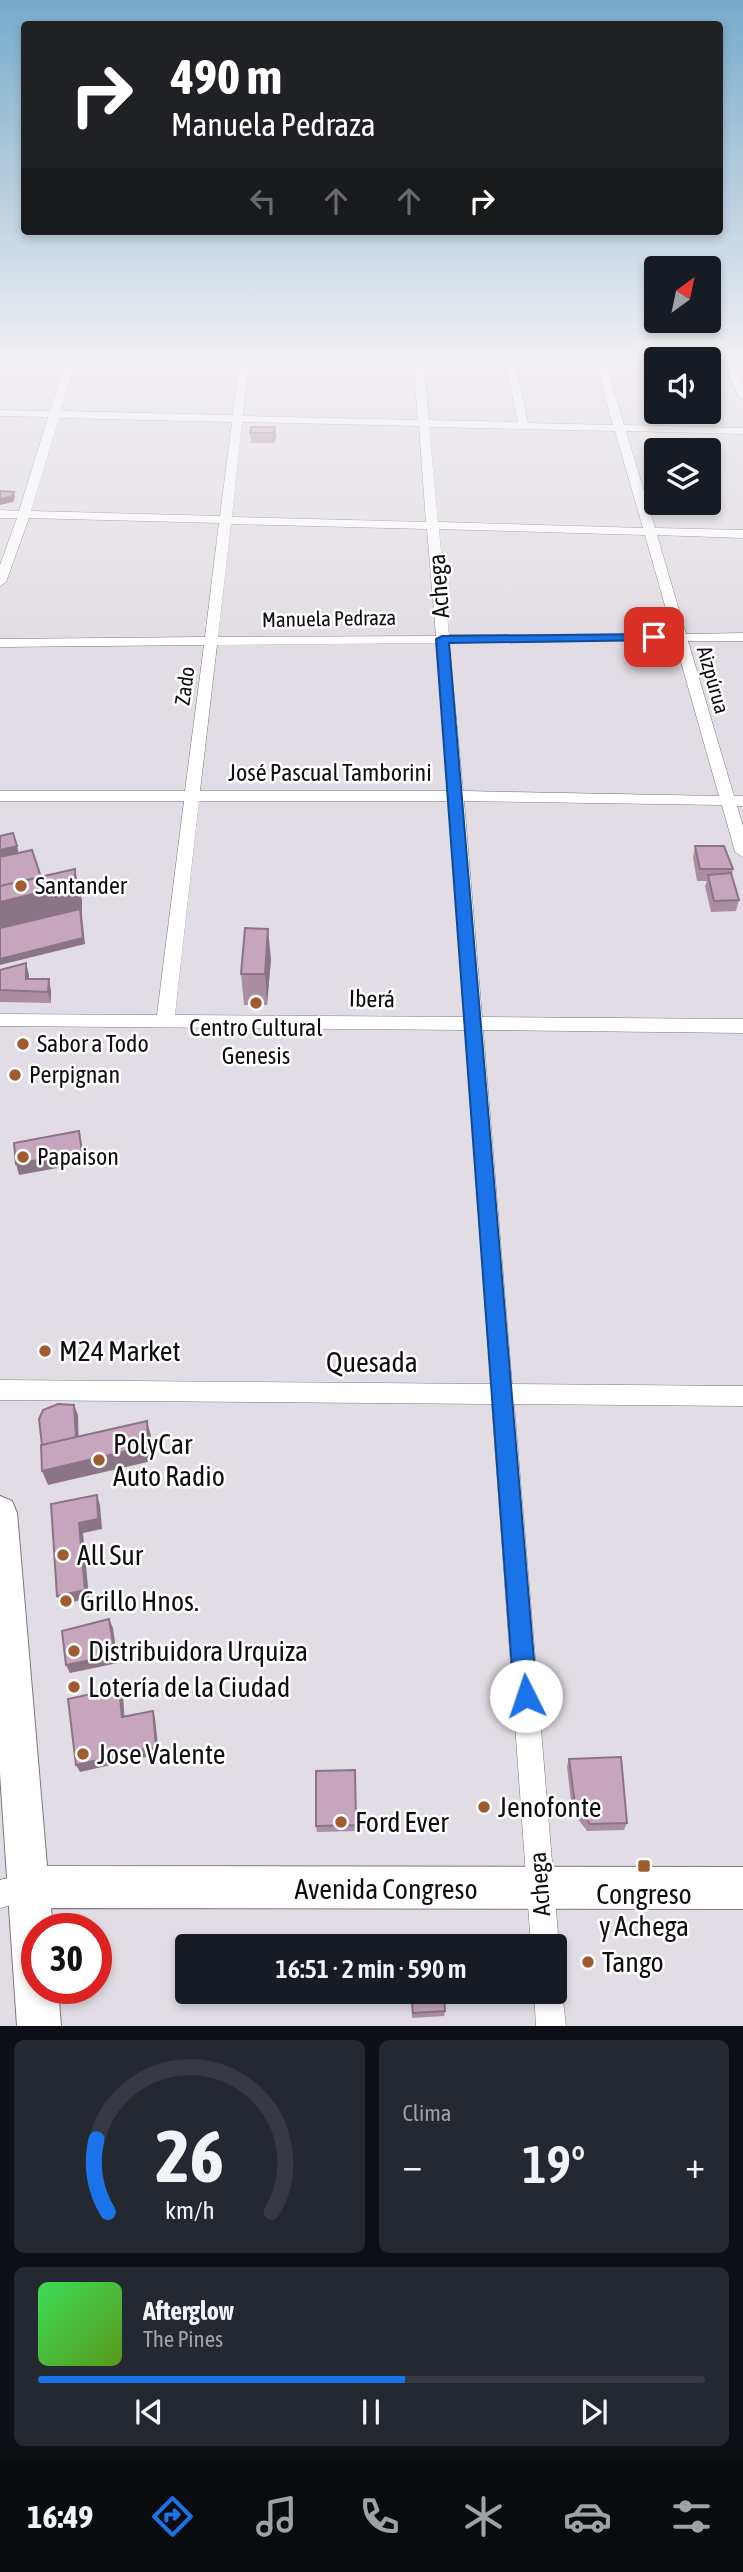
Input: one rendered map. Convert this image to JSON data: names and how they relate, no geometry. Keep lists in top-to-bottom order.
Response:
{
  "streets": {
    "main road": ["Avenida Congreso"],
    "street": [
      "Achega",
      "Manuela Pedraza",
      "Aizpúrua",
      "Zado",
      "José Pascual Tamborini",
      "Iberá",
      "Quesada"
    ]
  },
  "crossings": [
    ["Achega", "Manuela Pedraza"],
    ["Achega", "José Pascual Tamborini"],
    ["Achega", "Iberá"],
    ["Achega", "Quesada"],
    ["Achega", "Avenida Congreso"],
    ["Manuela Pedraza", "Aizpúrua"],
    ["Manuela Pedraza", "Zado"],
    ["Aizpúrua", "José Pascual Tamborini"],
    ["Zado", "José Pascual Tamborini"],
    ["Zado", "Iberá"]
  ],
  "places": {
    "other": [
      "Santander",
      "Centro Cultural Genesis",
      "Sabor a Todo",
      "Perpignan",
      "Papaison",
      "M24 Market",
      "PolyCar Auto Radio",
      "All Sur",
      "Grillo Hnos.",
      "Distribuidora Urquiza",
      "Lotería de la Ciudad",
      "Jose Valente",
      "Jenofonte",
      "Ford Ever",
      "Tango"
    ],
    "transit": ["Congreso y Achega"]
  },
  "north": "top right",
  "page": {
    "turn": ["490 m", "Manuela Pedraza"],
    "limit": "30",
    "trip": "16:51 · 2 min · 590 m",
    "tile": "Clima",
    "heat": ["−", "19°", "+"],
    "song": ["Afterglow", "The Pines"],
    "tabs": "16:49",
    "gauge": ["26", "km/h"]
  }
}
